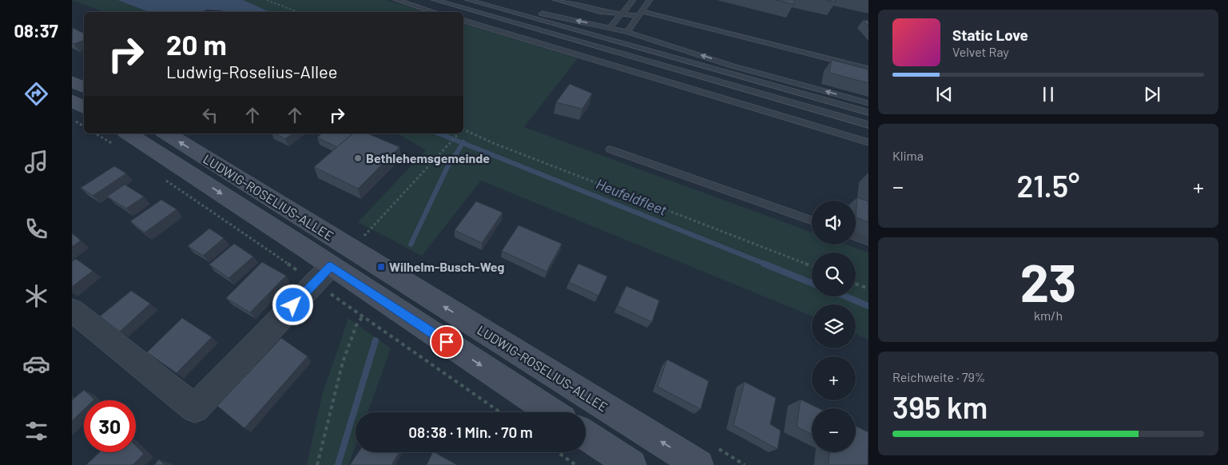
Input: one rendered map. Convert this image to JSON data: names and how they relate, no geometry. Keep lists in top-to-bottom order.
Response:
{
  "streets": {
    "main road": ["LUDWIG-ROSELIUS-ALLEE"]
  },
  "water": ["Heufeldfleet"],
  "places": {
    "other": ["Bethlehemsgemeinde"],
    "transit": ["Wilhelm-Busch-Weg"]
  },
  "page": {
    "tabs": "08:37",
    "turn": ["20 m", "Ludwig-Roselius-Allee"],
    "song": ["Static Love", "Velvet Ray"],
    "tile": [
      "Klima",
      ["23", "km/h"],
      ["Reichweite · 79%", "395 km"]
    ],
    "heat": ["−", "21.5°", "+"],
    "map_buttons": ["+", "−"],
    "limit": "30",
    "trip": "08:38 · 1 Min. · 70 m"
  }
}
